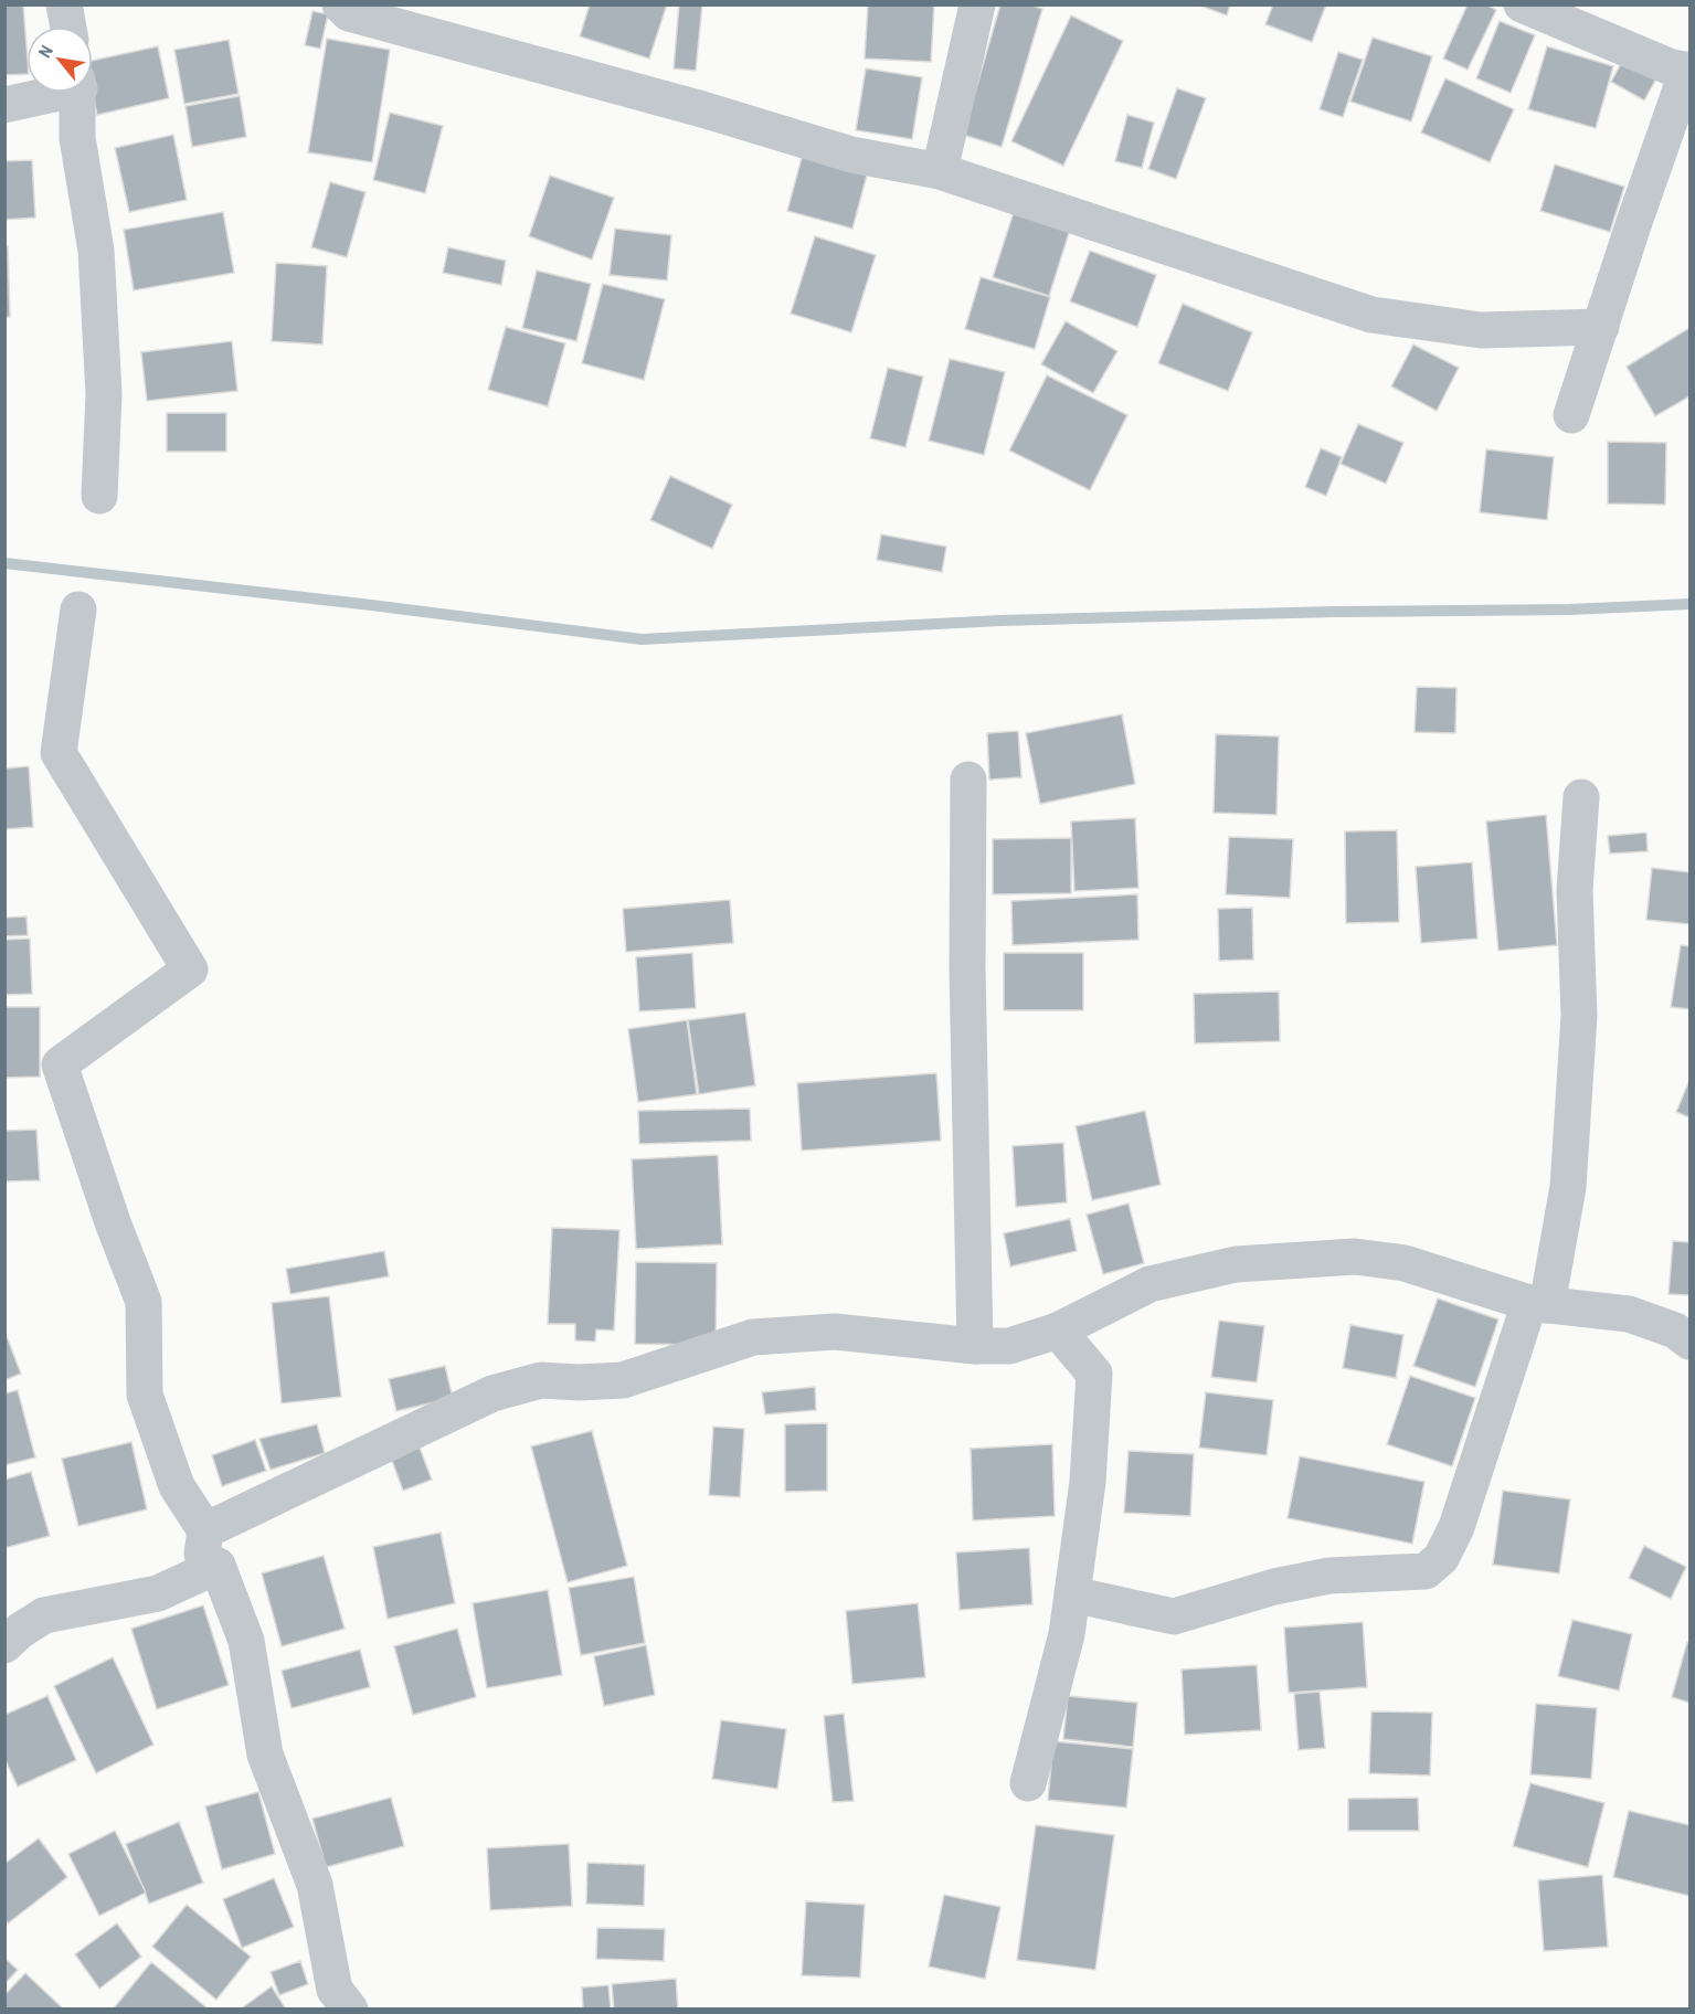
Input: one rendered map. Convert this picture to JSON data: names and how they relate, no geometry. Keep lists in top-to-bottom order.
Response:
{
  "north": "top left"
}
